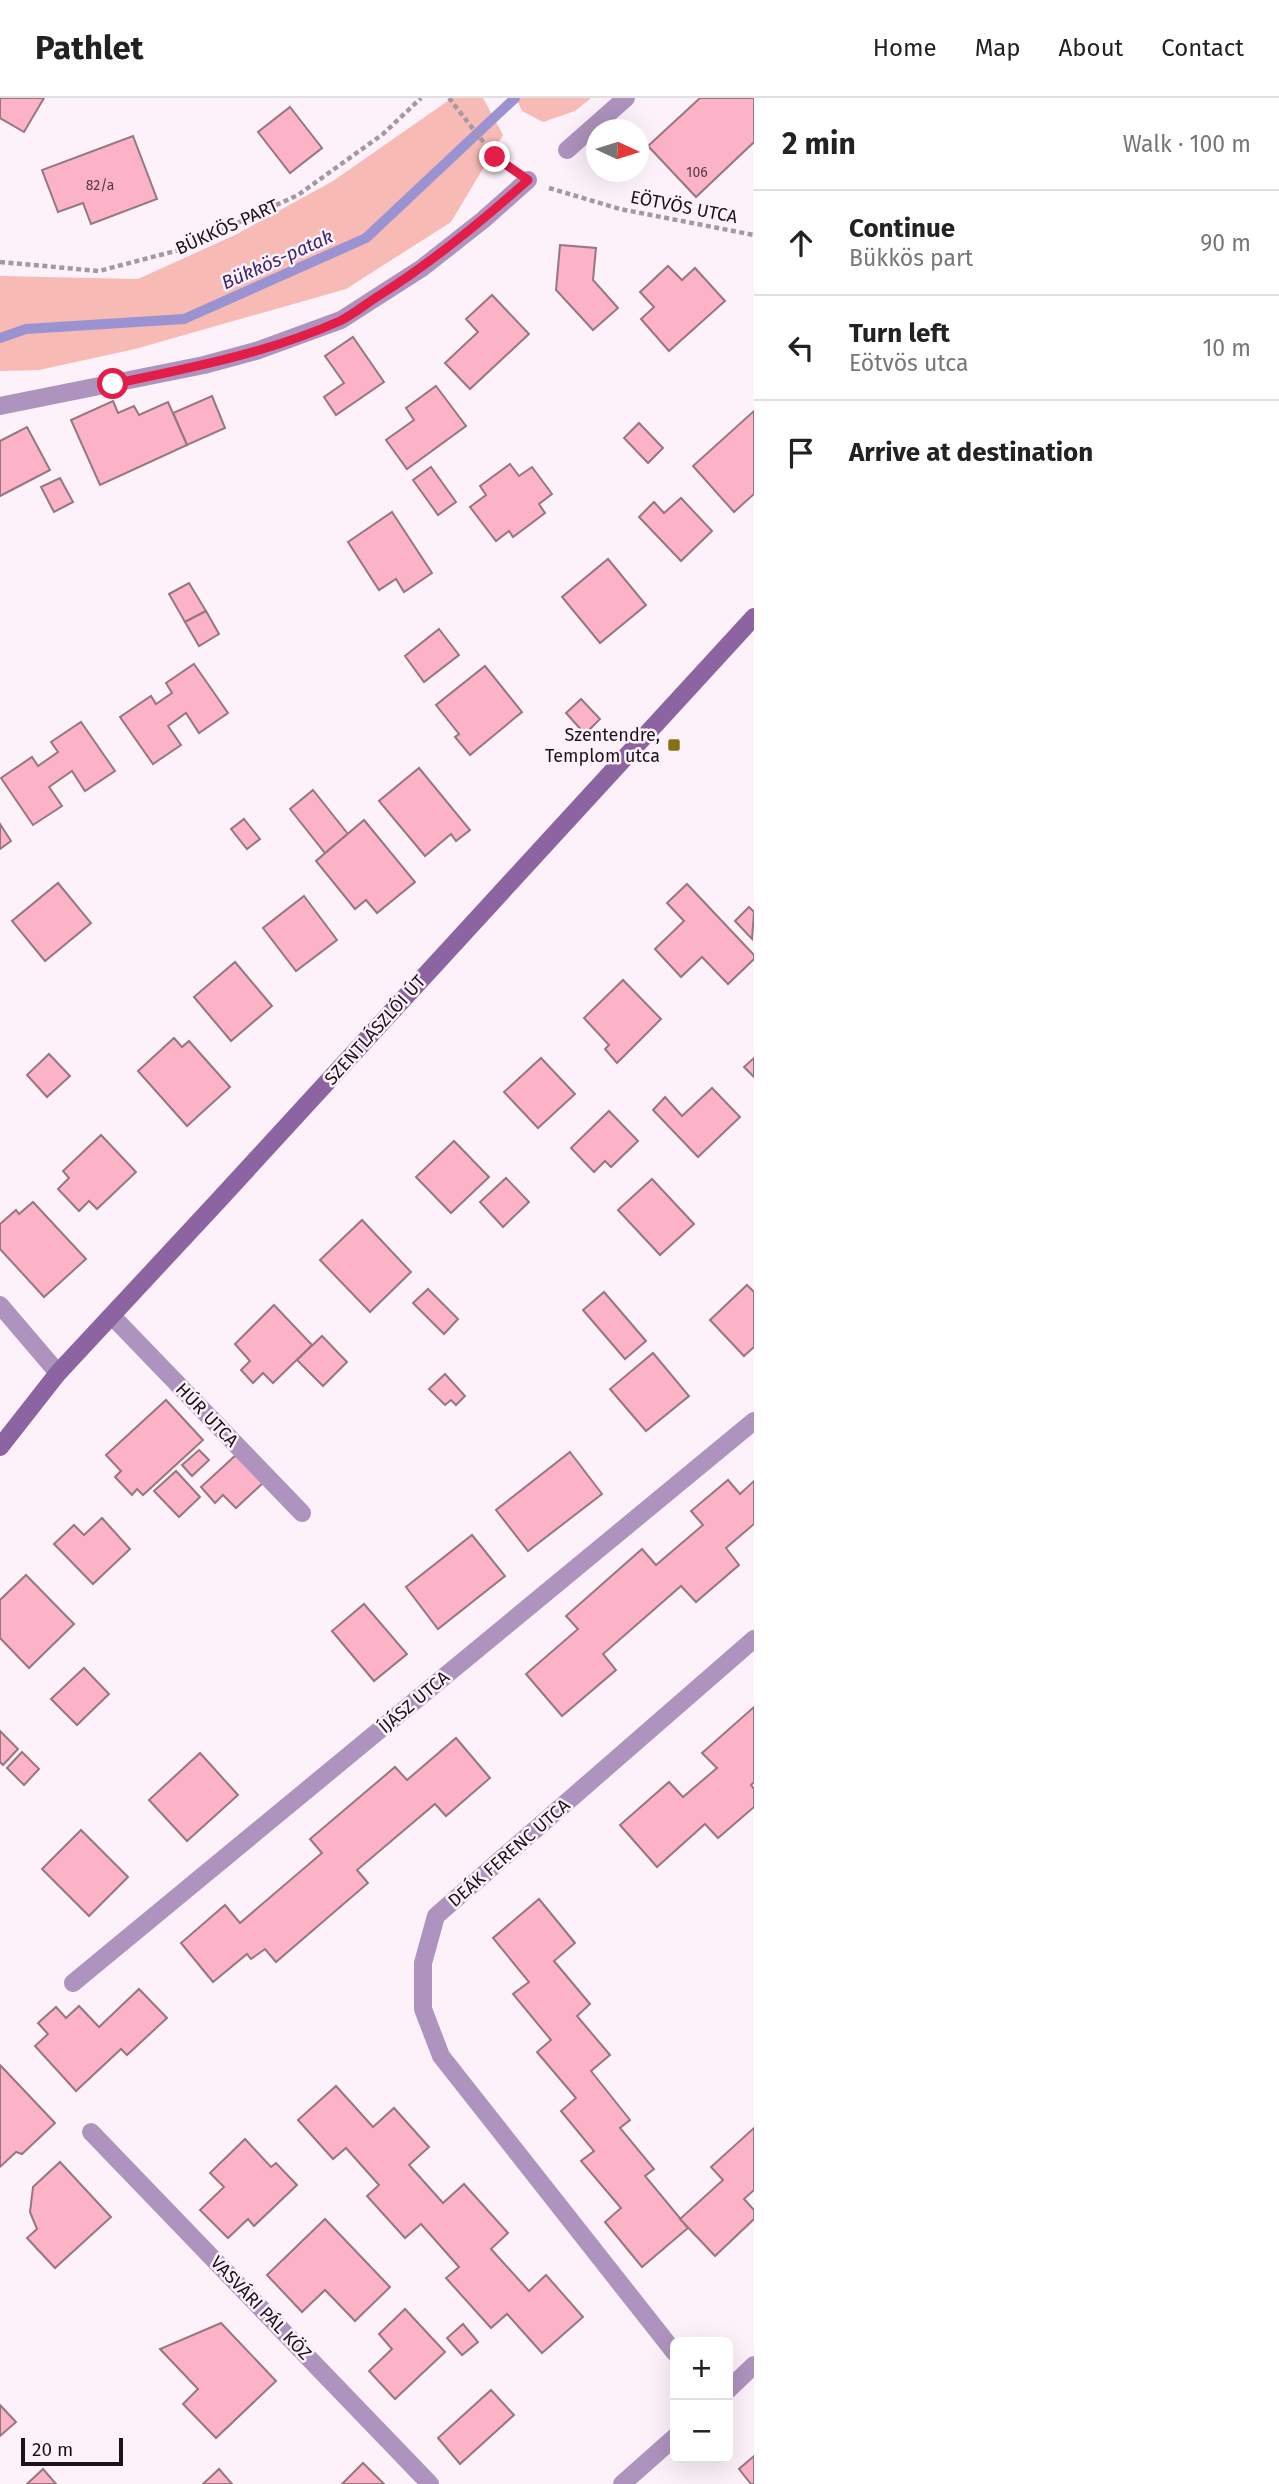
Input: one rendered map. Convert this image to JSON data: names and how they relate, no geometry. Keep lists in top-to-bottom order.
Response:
{
  "streets": {
    "main road": ["SZENTLÁSZLÓI ÚT"],
    "street": [
      "HÚR UTCA",
      "ÍJÁSZ UTCA",
      "DEÁK FERENC UTCA",
      "VASVÁRI PÁL KÖZ"
    ],
    "path": ["EÖTVÖS UTCA", "BÜKKÖS PART"]
  },
  "crossings": [
    ["SZENTLÁSZLÓI ÚT", "HÚR UTCA"]
  ],
  "water": ["Bükkös-patak"],
  "places": {
    "transit": ["Szentendre, Templom utca"]
  },
  "house_numbers": ["106", "82/a"],
  "scale_bar": "20 m",
  "north": "right",
  "page": {
    "header": "Pathlet",
    "nav": [
      "Home",
      "Map",
      "About",
      "Contact"
    ],
    "heading": ["2 min", "Walk · 100 m"],
    "list": [
      ["Continue", "Bükkös part", "90 m"],
      ["Turn left", "Eötvös utca", "10 m"],
      "Arrive at destination"
    ],
    "map_buttons": ["+", "−"],
    "scale": "20 m"
  }
}
